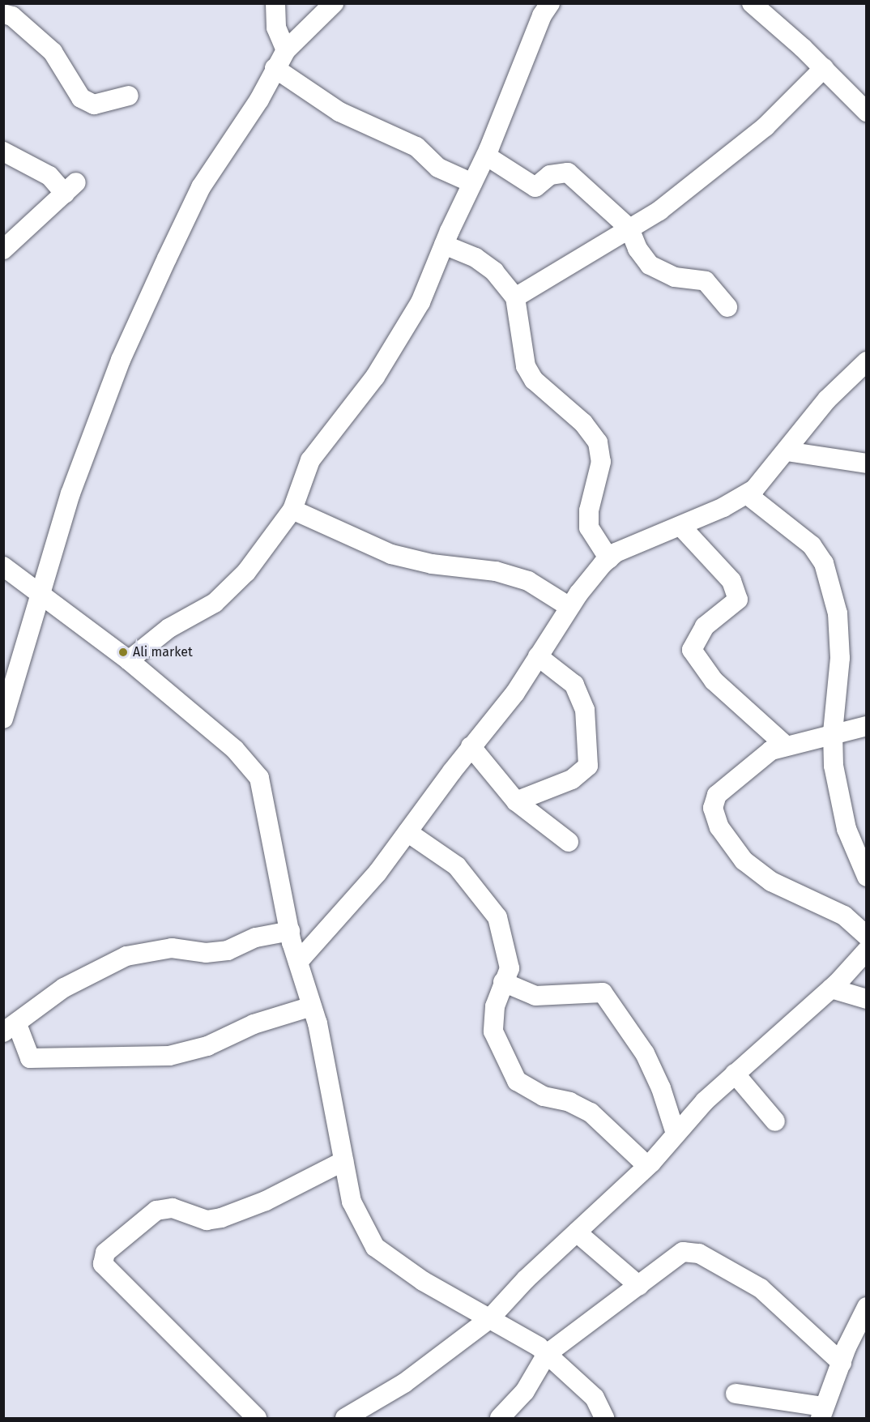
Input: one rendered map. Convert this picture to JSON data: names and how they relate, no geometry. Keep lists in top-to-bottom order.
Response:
{
  "places": ["Ali market"]
}
